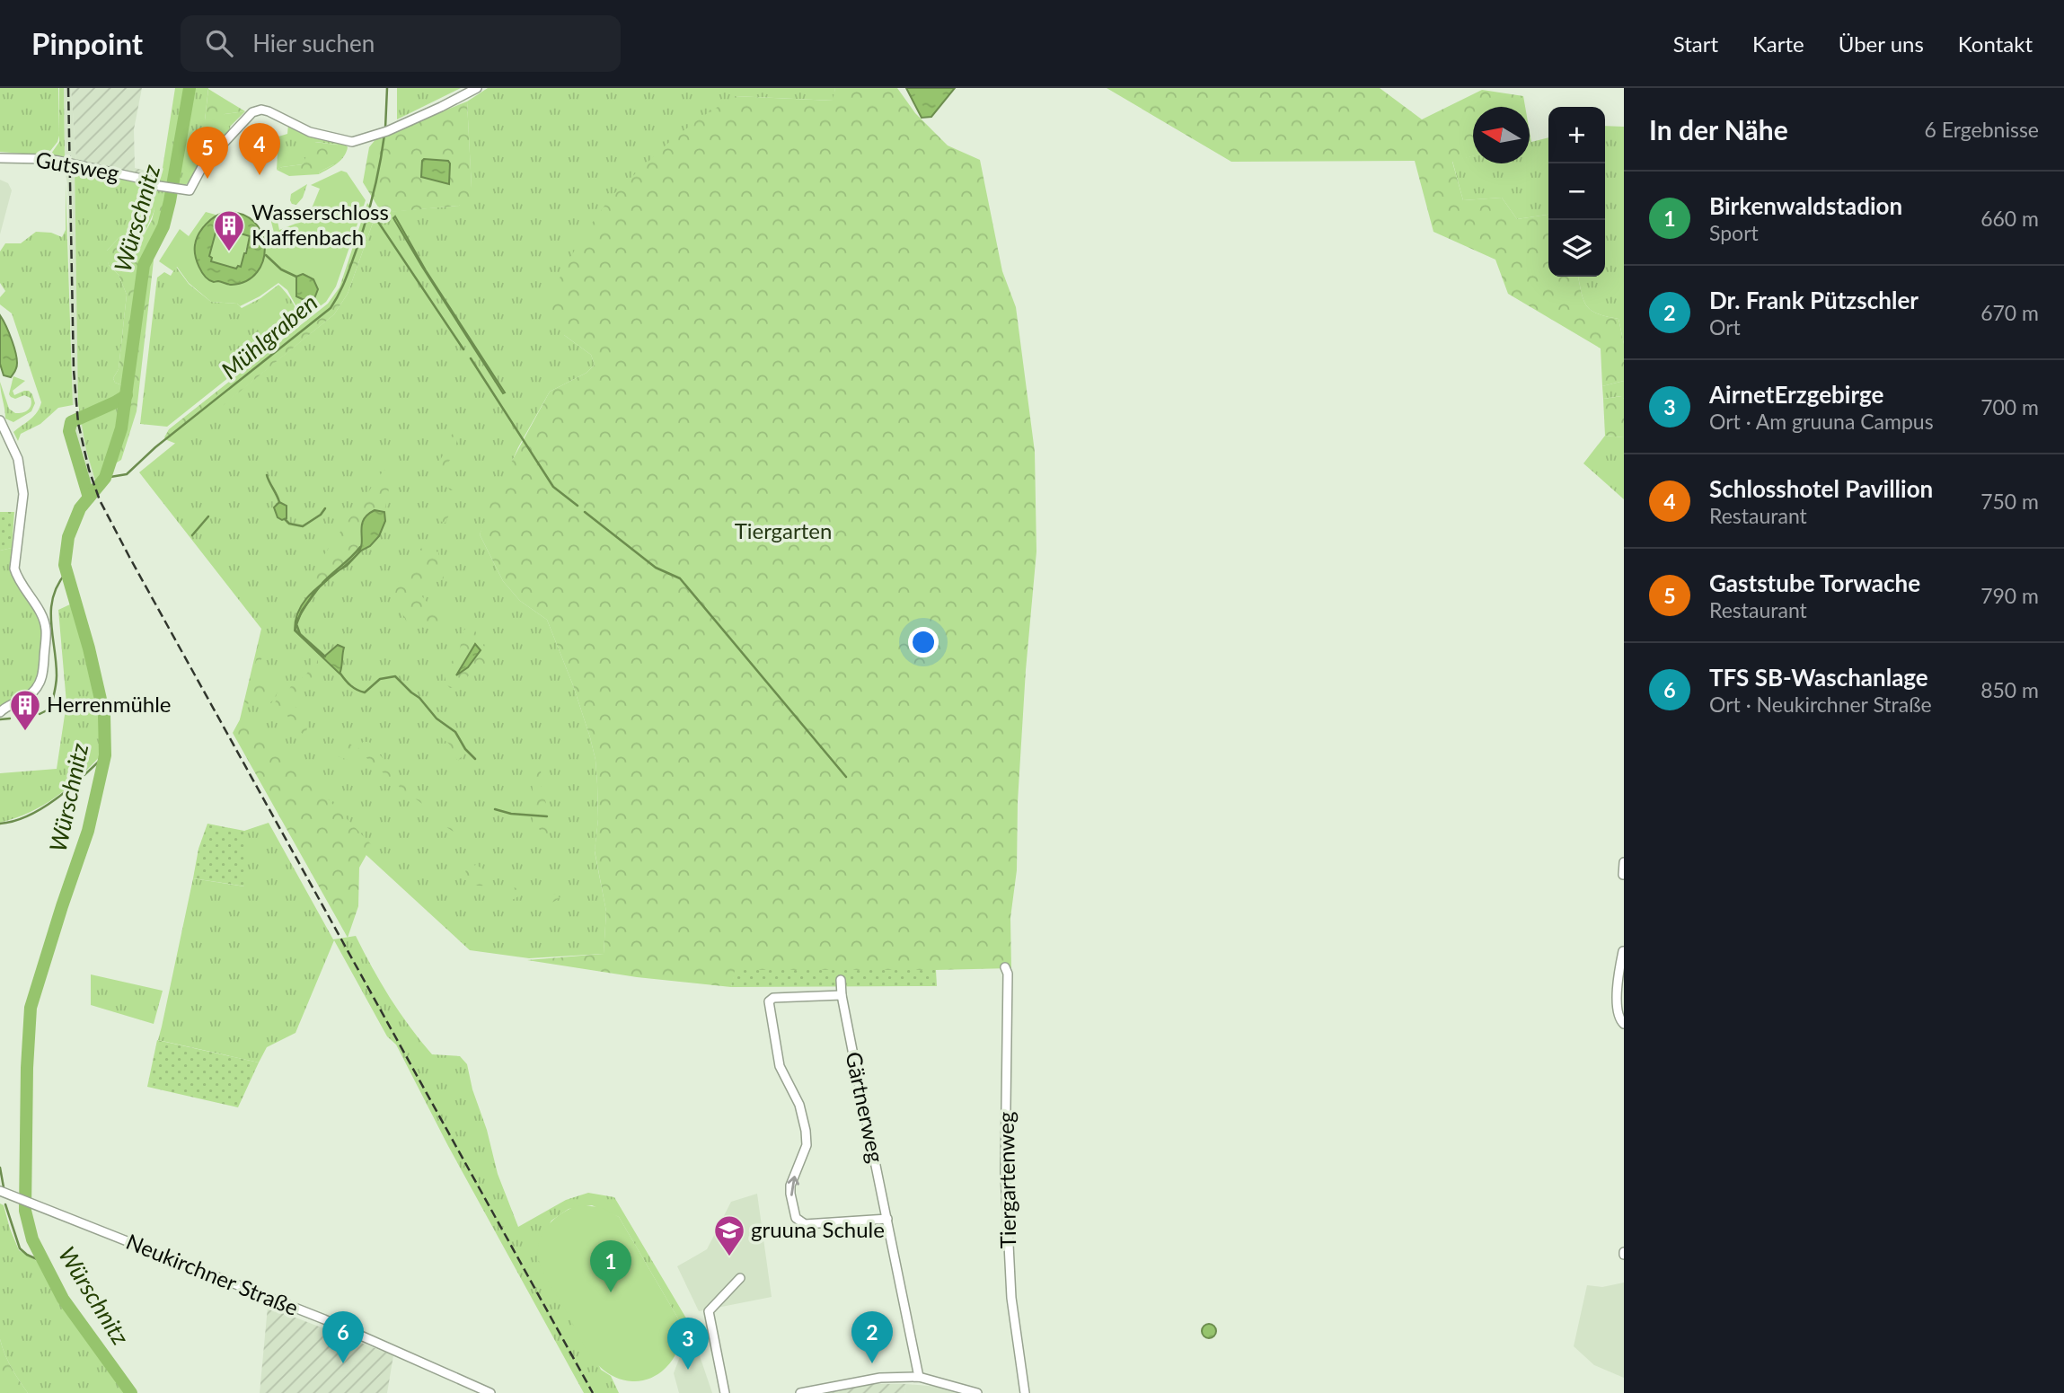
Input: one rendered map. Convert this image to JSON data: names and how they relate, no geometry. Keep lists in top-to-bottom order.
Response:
{
  "streets": {
    "street": [
      "Gutsweg",
      "Gärtnerweg",
      "Tiergartenweg",
      "Neukirchner Straße"
    ]
  },
  "water": ["Würschnitz", "Mühlgraben"],
  "parks": ["Tiergarten"],
  "places": {
    "building": ["Wasserschloss Klaffenbach", "Herrenmühle"],
    "school or university": ["gruuna Schule"]
  },
  "north": "left",
  "page": {
    "header": "Pinpoint",
    "search": "Hier suchen",
    "nav": [
      "Start",
      "Karte",
      "Über uns",
      "Kontakt"
    ],
    "heading": ["In der Nähe", "6 Ergebnisse"],
    "map_buttons": ["+", "−"],
    "pins": [
      "4",
      "5",
      "1",
      "2",
      "6",
      "3"
    ],
    "list": [
      {
        "mark": "1",
        "name": "Birkenwaldstadion",
        "note": "Sport",
        "value": "660 m"
      },
      {
        "mark": "2",
        "name": "Dr. Frank Pützschler",
        "note": "Ort",
        "value": "670 m"
      },
      {
        "mark": "3",
        "name": "AirnetErzgebirge",
        "note": "Ort · Am gruuna Campus",
        "value": "700 m"
      },
      {
        "mark": "4",
        "name": "Schlosshotel Pavillion",
        "note": "Restaurant",
        "value": "750 m"
      },
      {
        "mark": "5",
        "name": "Gaststube Torwache",
        "note": "Restaurant",
        "value": "790 m"
      },
      {
        "mark": "6",
        "name": "TFS SB-Waschanlage",
        "note": "Ort · Neukirchner Straße",
        "value": "850 m"
      }
    ]
  }
}
